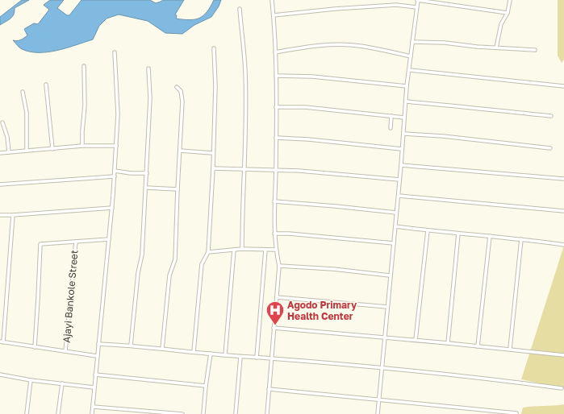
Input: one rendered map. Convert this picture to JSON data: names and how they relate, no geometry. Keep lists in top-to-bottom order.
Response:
{
  "streets": {
    "street": ["Ajayi Bankole Street"]
  },
  "places": {
    "hospital": ["Agodo Primary Health Center"]
  }
}
